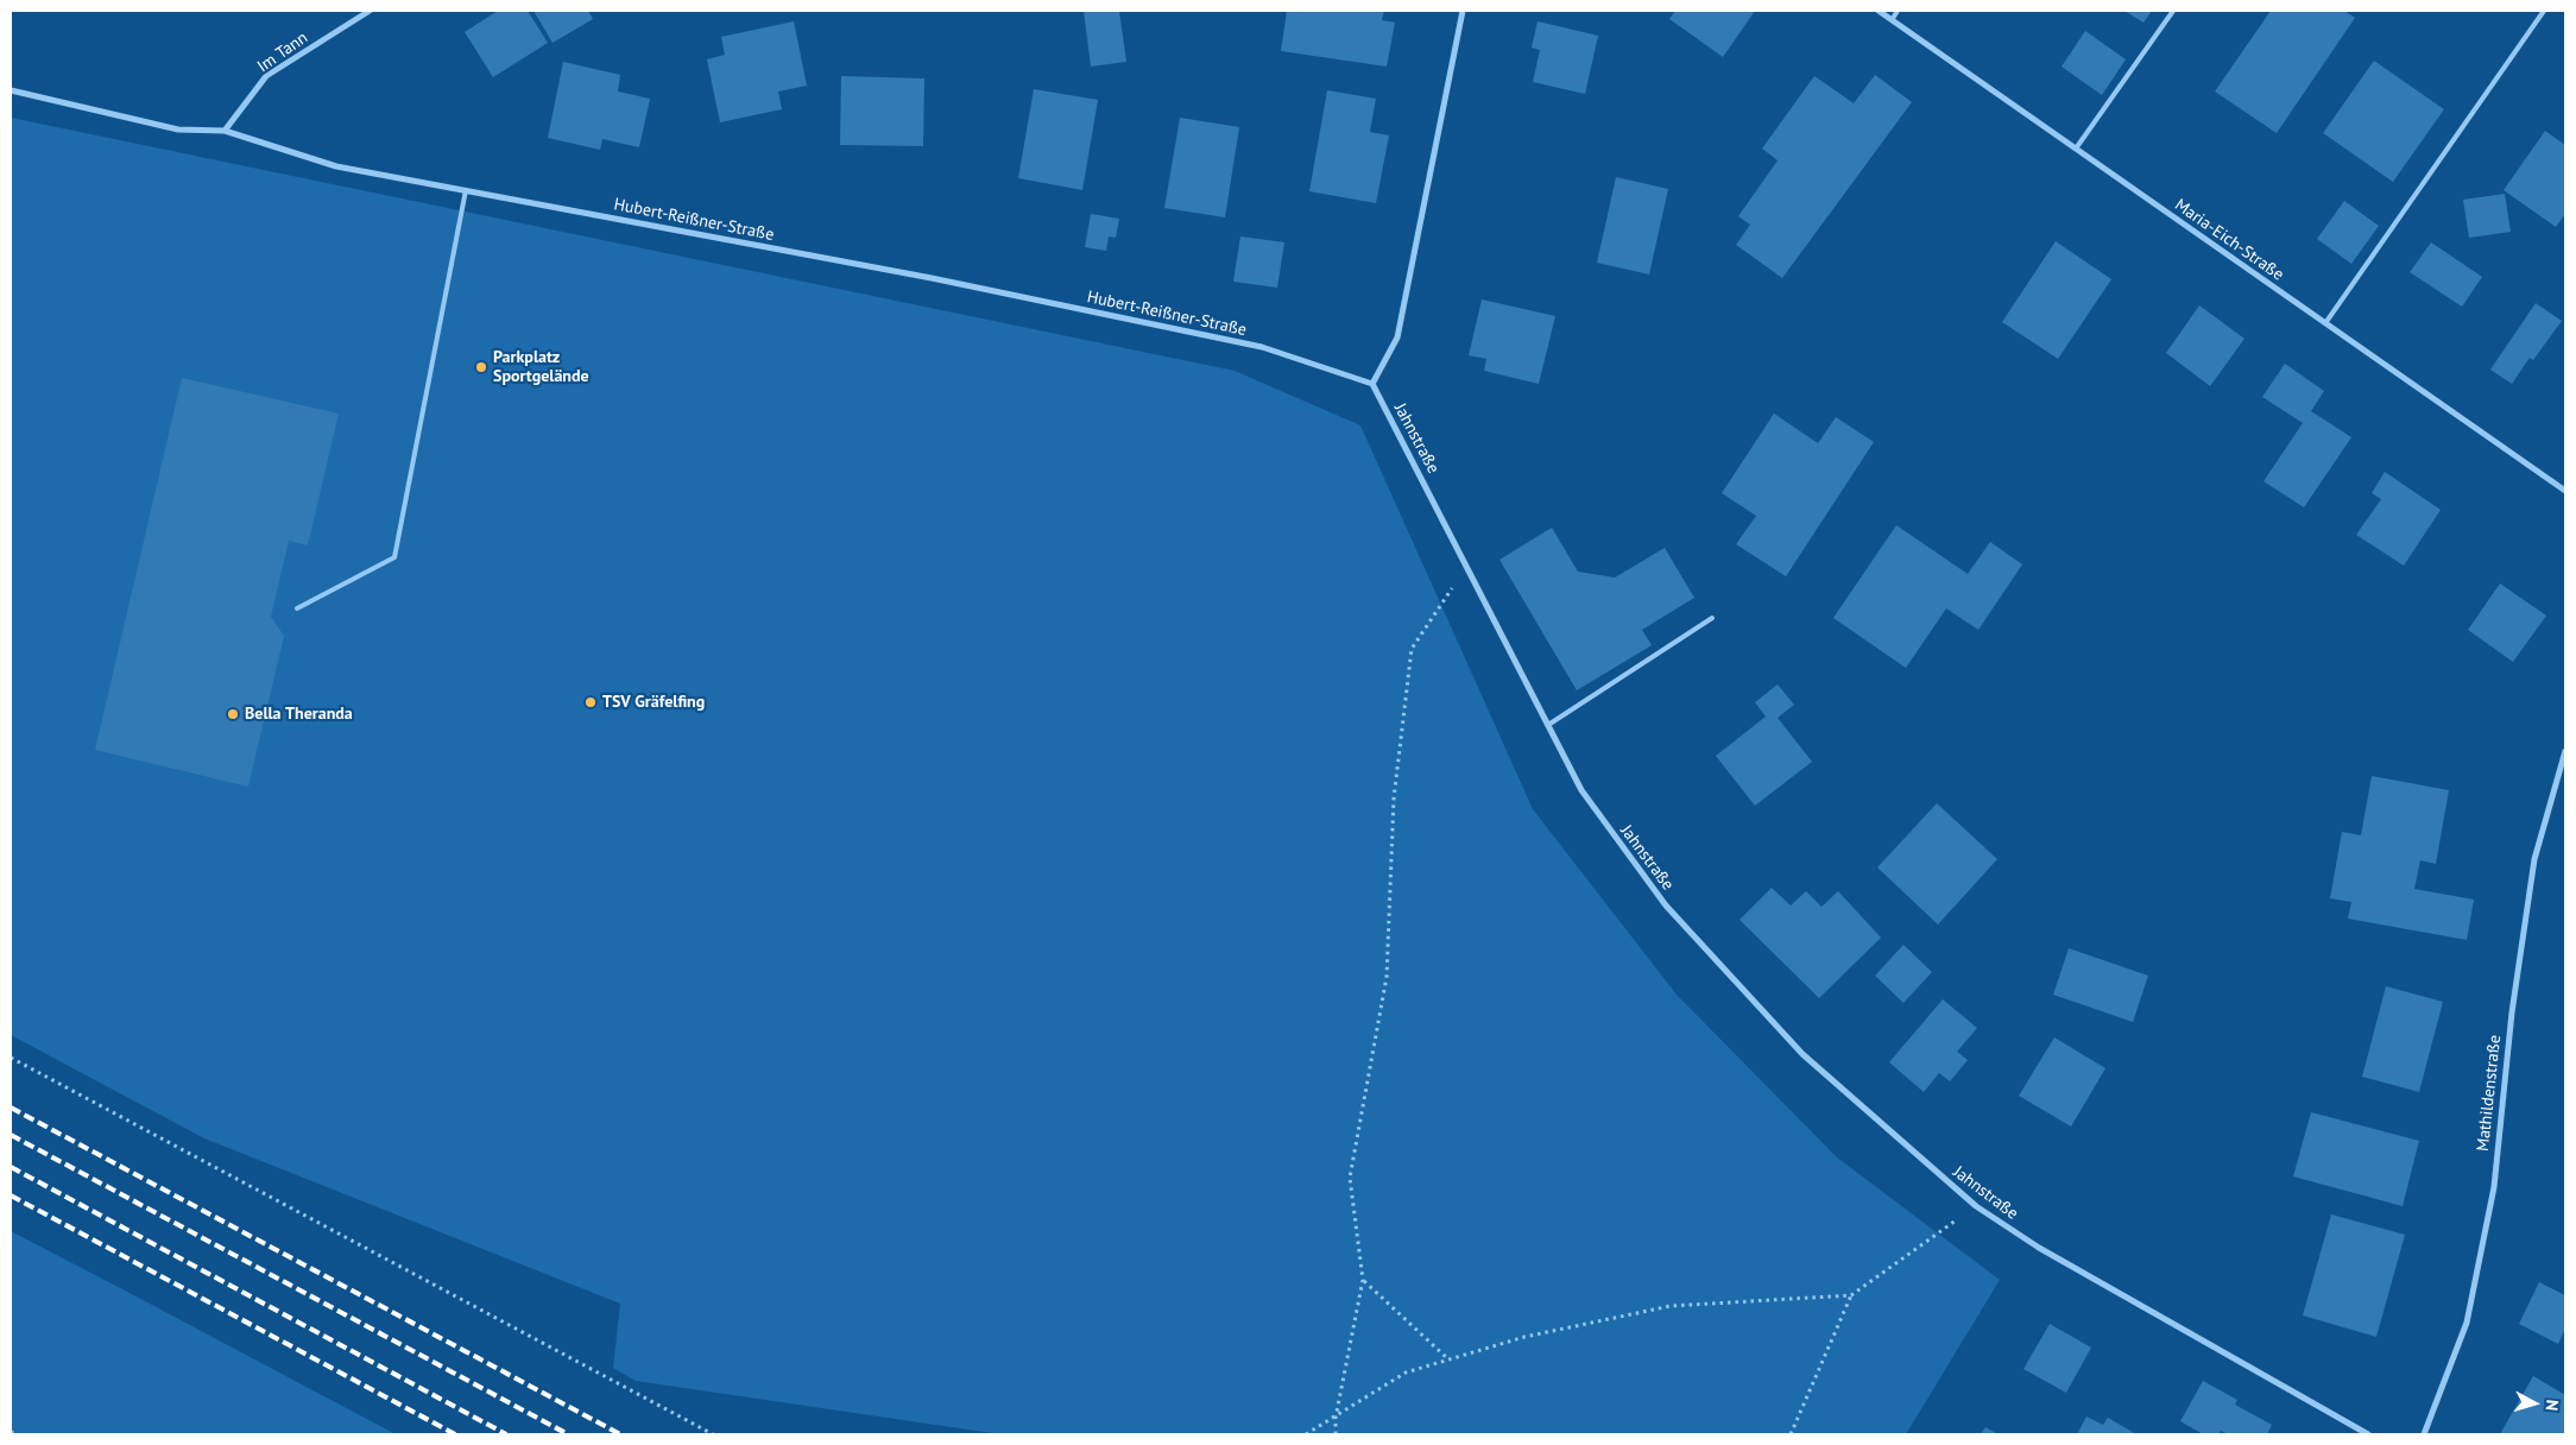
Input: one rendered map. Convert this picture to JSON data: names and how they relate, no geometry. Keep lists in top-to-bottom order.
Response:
{
  "streets": {
    "street": [
      "Im Tann",
      "Hubert-Reißner-Straße",
      "Maria-Eich-Straße",
      "Jahnstraße",
      "Mathildenstraße"
    ]
  },
  "crossings": [
    ["Im Tann", "Hubert-Reißner-Straße"],
    ["Hubert-Reißner-Straße", "Jahnstraße"]
  ],
  "places": ["Parkplatz Sportgelände", "TSV Gräfelfing", "Bella Theranda"],
  "north": "right"
}
